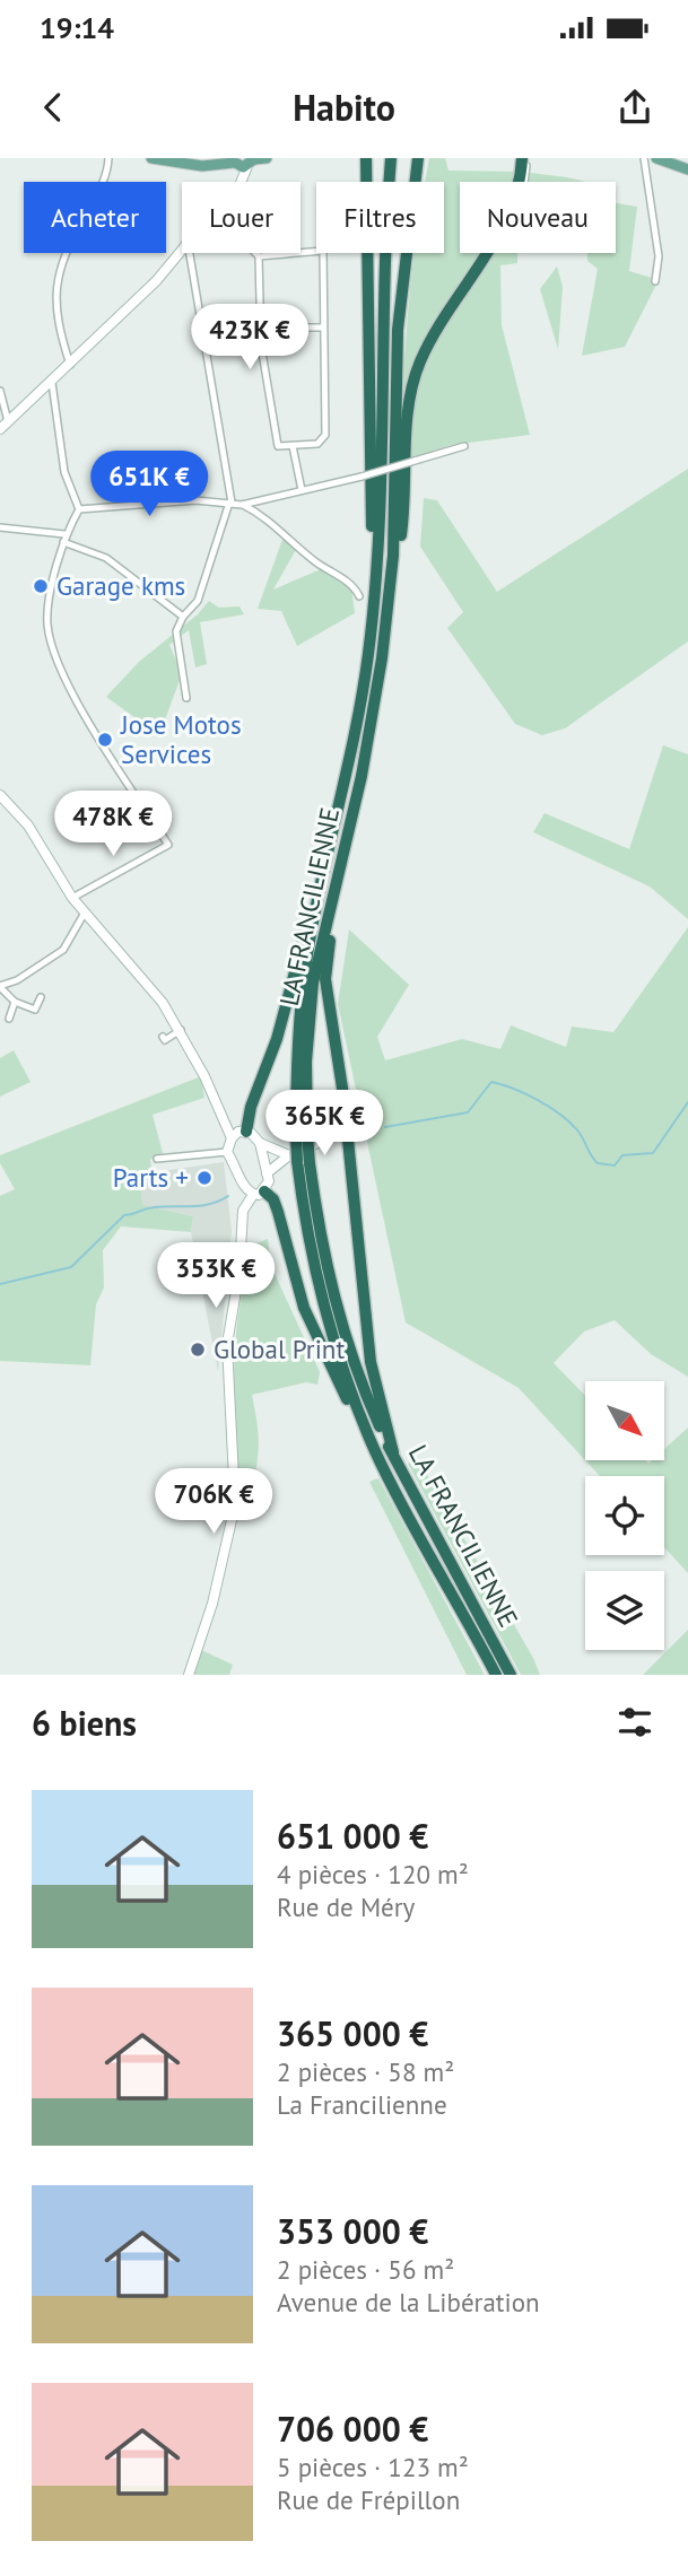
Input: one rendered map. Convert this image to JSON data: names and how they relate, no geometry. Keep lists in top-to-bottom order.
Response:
{
  "streets": {
    "highway": ["LA FRANCILIENNE"]
  },
  "places": [
    "Garage kms",
    "Jose Motos Services",
    "Parts +",
    "Global Print"
  ],
  "north": "bottom right",
  "page": {
    "status": "19:14",
    "header": "Habito",
    "chip": [
      "Acheter",
      "Louer",
      "Filtres",
      "Nouveau"
    ],
    "price": [
      "423K €",
      "651K €",
      "478K €",
      "365K €",
      "353K €",
      "706K €"
    ],
    "heading": "6 biens",
    "list": [
      {
        "name": "651 000 €",
        "note": "4 pièces · 120 m² · Rue de Méry"
      },
      {
        "name": "365 000 €",
        "note": "2 pièces · 58 m² · La Francilienne"
      },
      {
        "name": "353 000 €",
        "note": "2 pièces · 56 m² · Avenue de la Libération"
      },
      {
        "name": "706 000 €",
        "note": "5 pièces · 123 m² · Rue de Frépillon"
      }
    ]
  }
}
